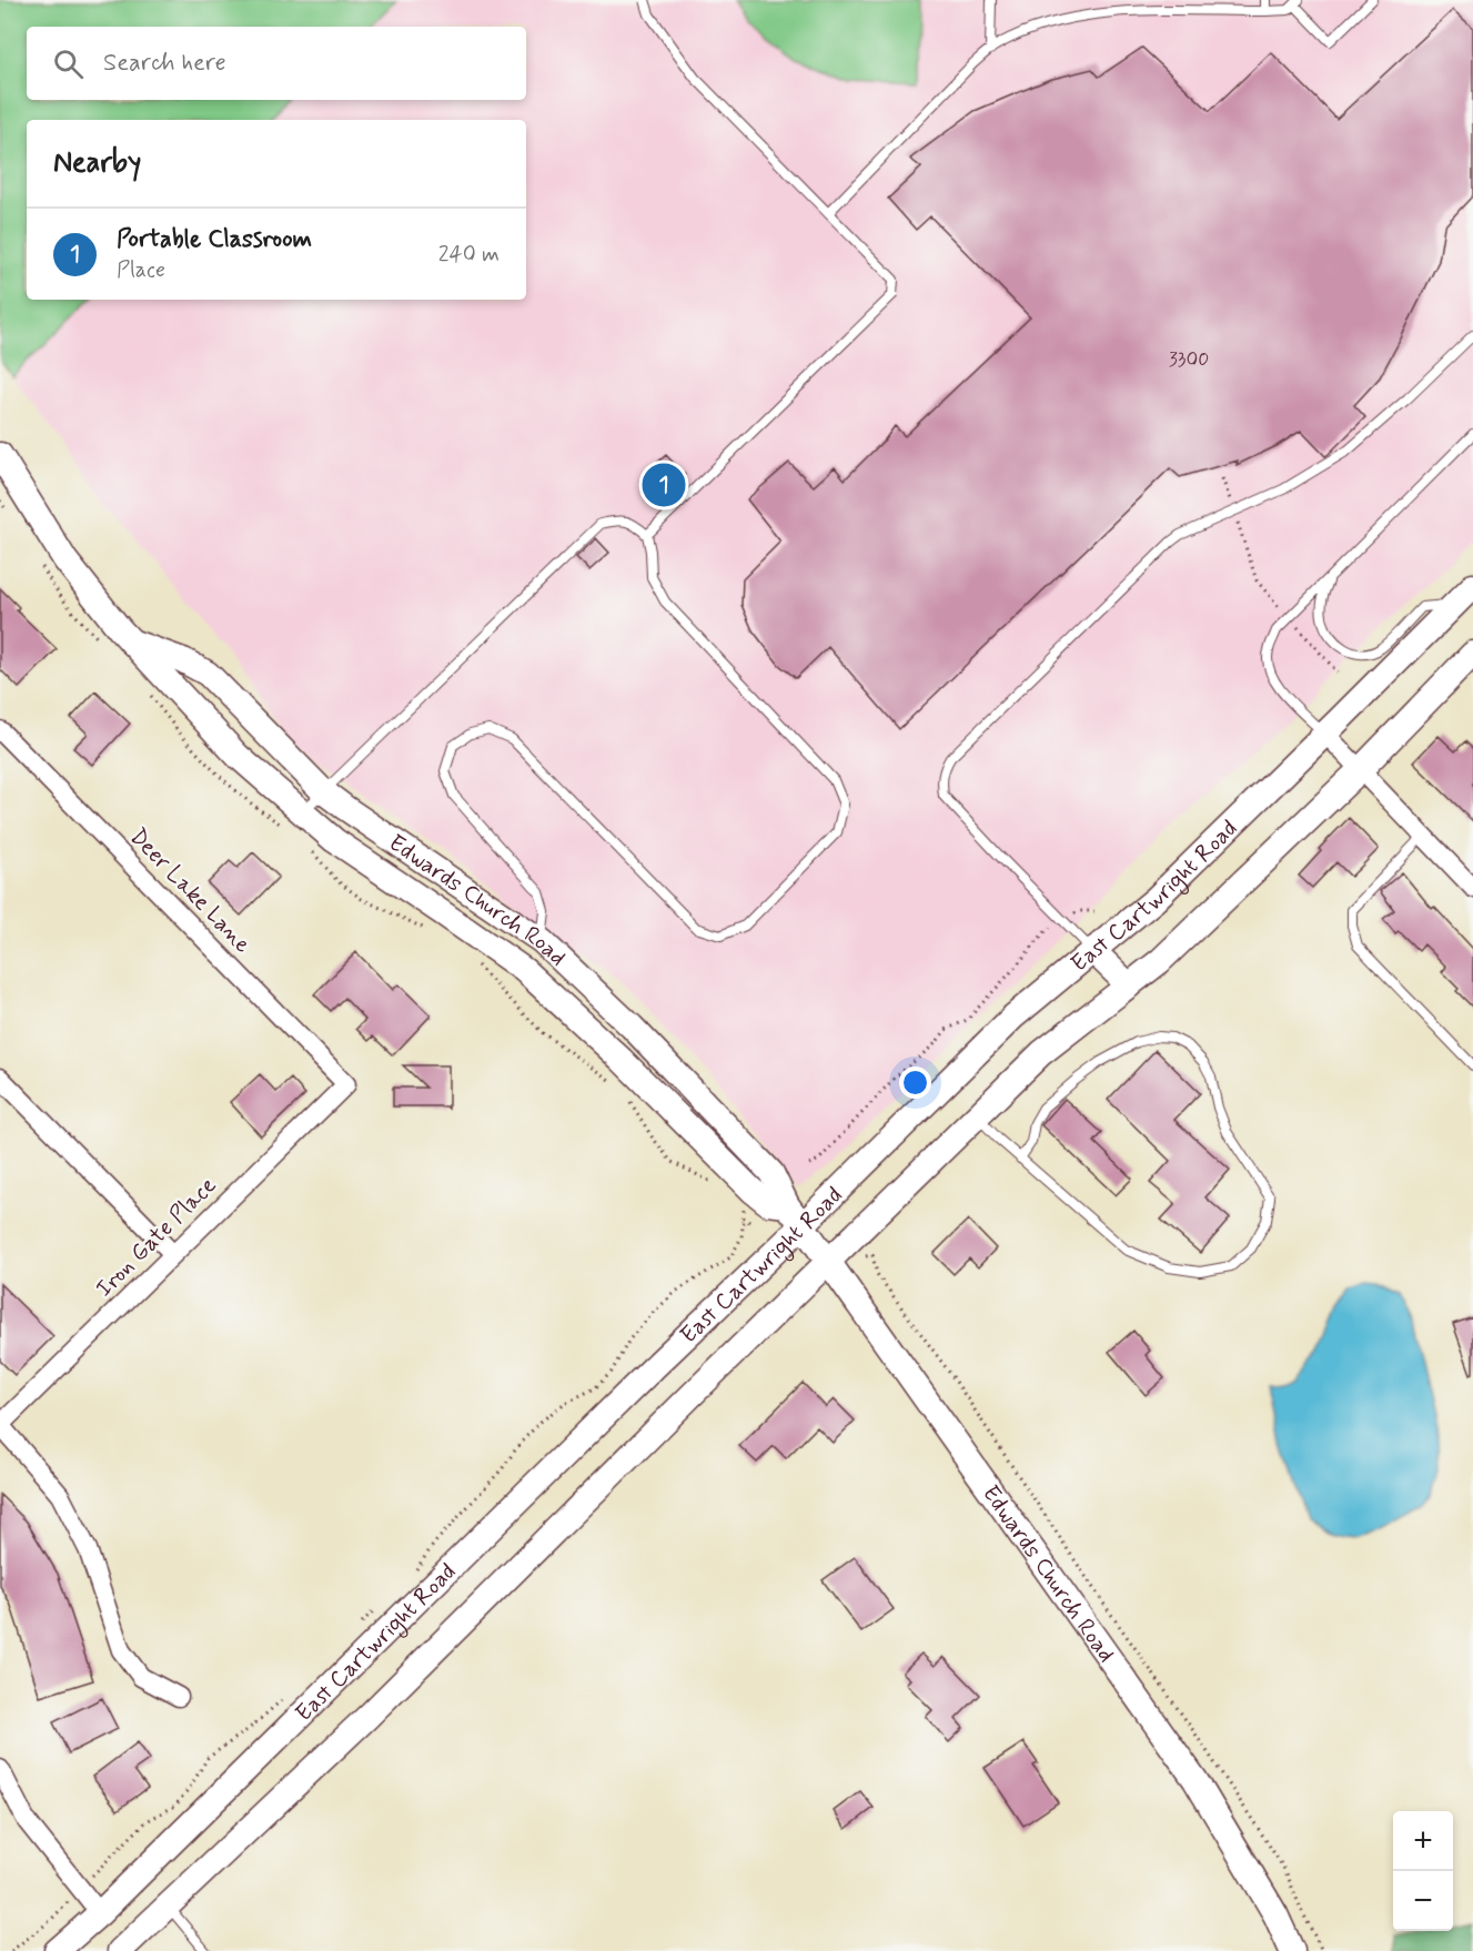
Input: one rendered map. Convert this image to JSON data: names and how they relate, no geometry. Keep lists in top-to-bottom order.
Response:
{
  "streets": {
    "main road": ["East Cartwright Road", "Edwards Church Road"],
    "street": ["Deer Lake Lane", "Iron Gate Place"]
  },
  "crossings": [
    ["Deer Lake Lane", "Iron Gate Place"],
    ["East Cartwright Road", "Edwards Church Road"]
  ],
  "house_numbers": ["3300"],
  "page": {
    "search": "Search here",
    "heading": "Nearby",
    "list": [
      {
        "mark": "1",
        "name": "Portable Classroom",
        "note": "Place",
        "value": "240 m"
      }
    ],
    "pins": "1",
    "map_buttons": ["+", "−"]
  }
}
